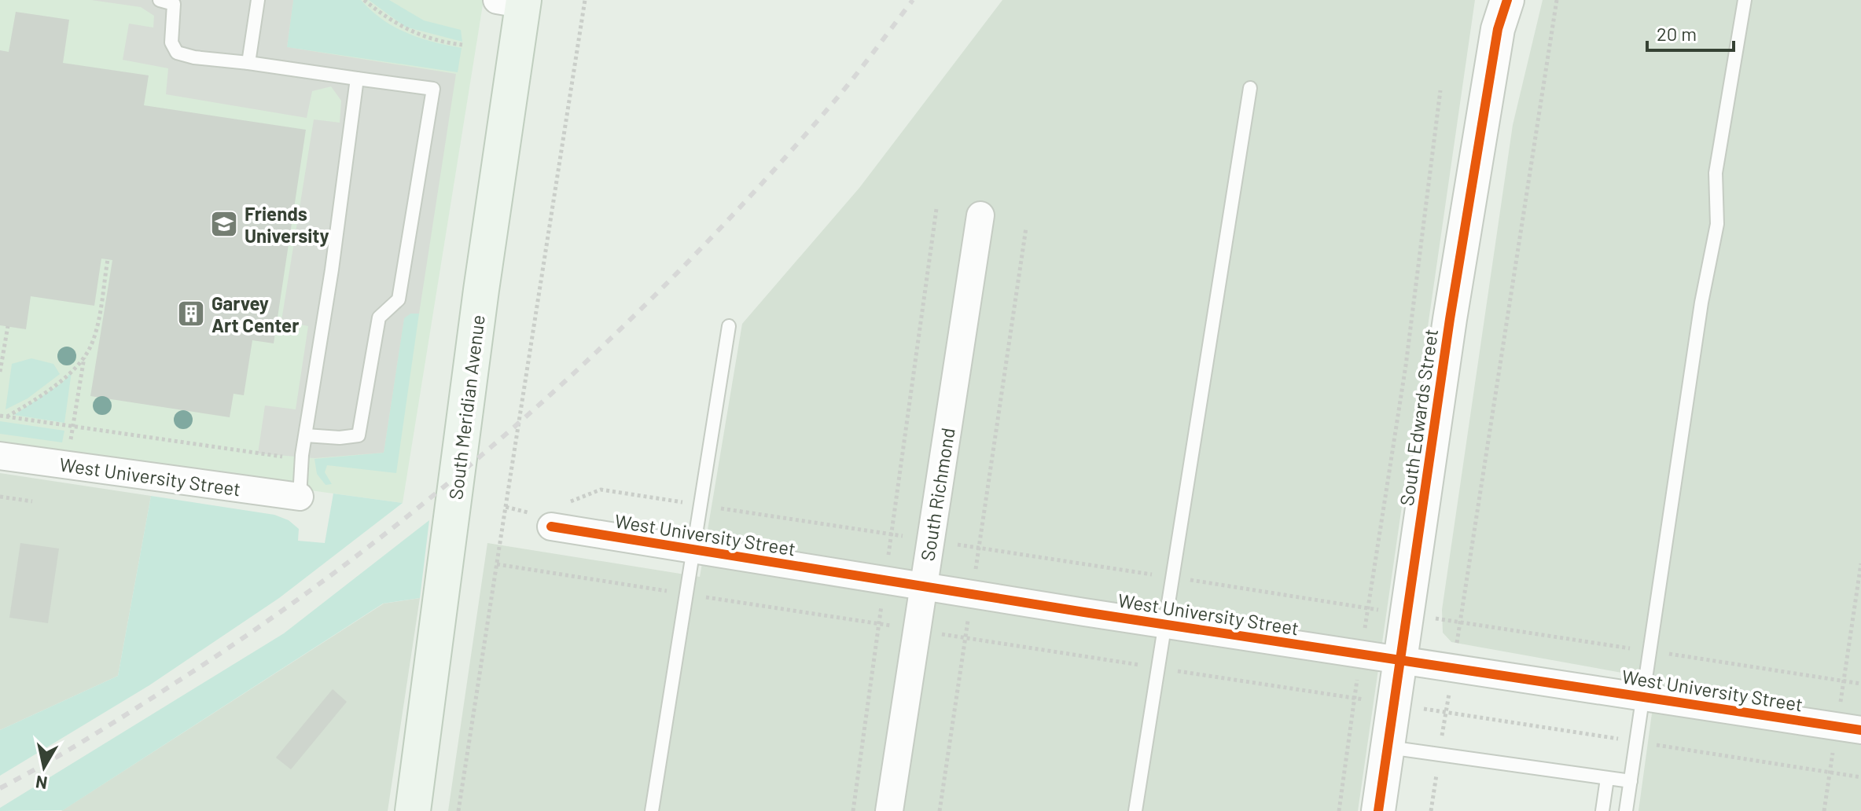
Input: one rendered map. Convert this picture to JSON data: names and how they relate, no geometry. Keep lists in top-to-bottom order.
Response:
{
  "streets": {
    "main road": ["South Meridian Avenue"],
    "street": ["South Edwards Street", "West University Street", "South Richmond"]
  },
  "crossings": [
    ["South Edwards Street", "West University Street"],
    ["West University Street", "South Richmond"]
  ],
  "places": {
    "school or university": ["Friends University"],
    "building": ["Garvey Art Center"]
  },
  "scale_bar": "20 m",
  "north": "bottom"
}
